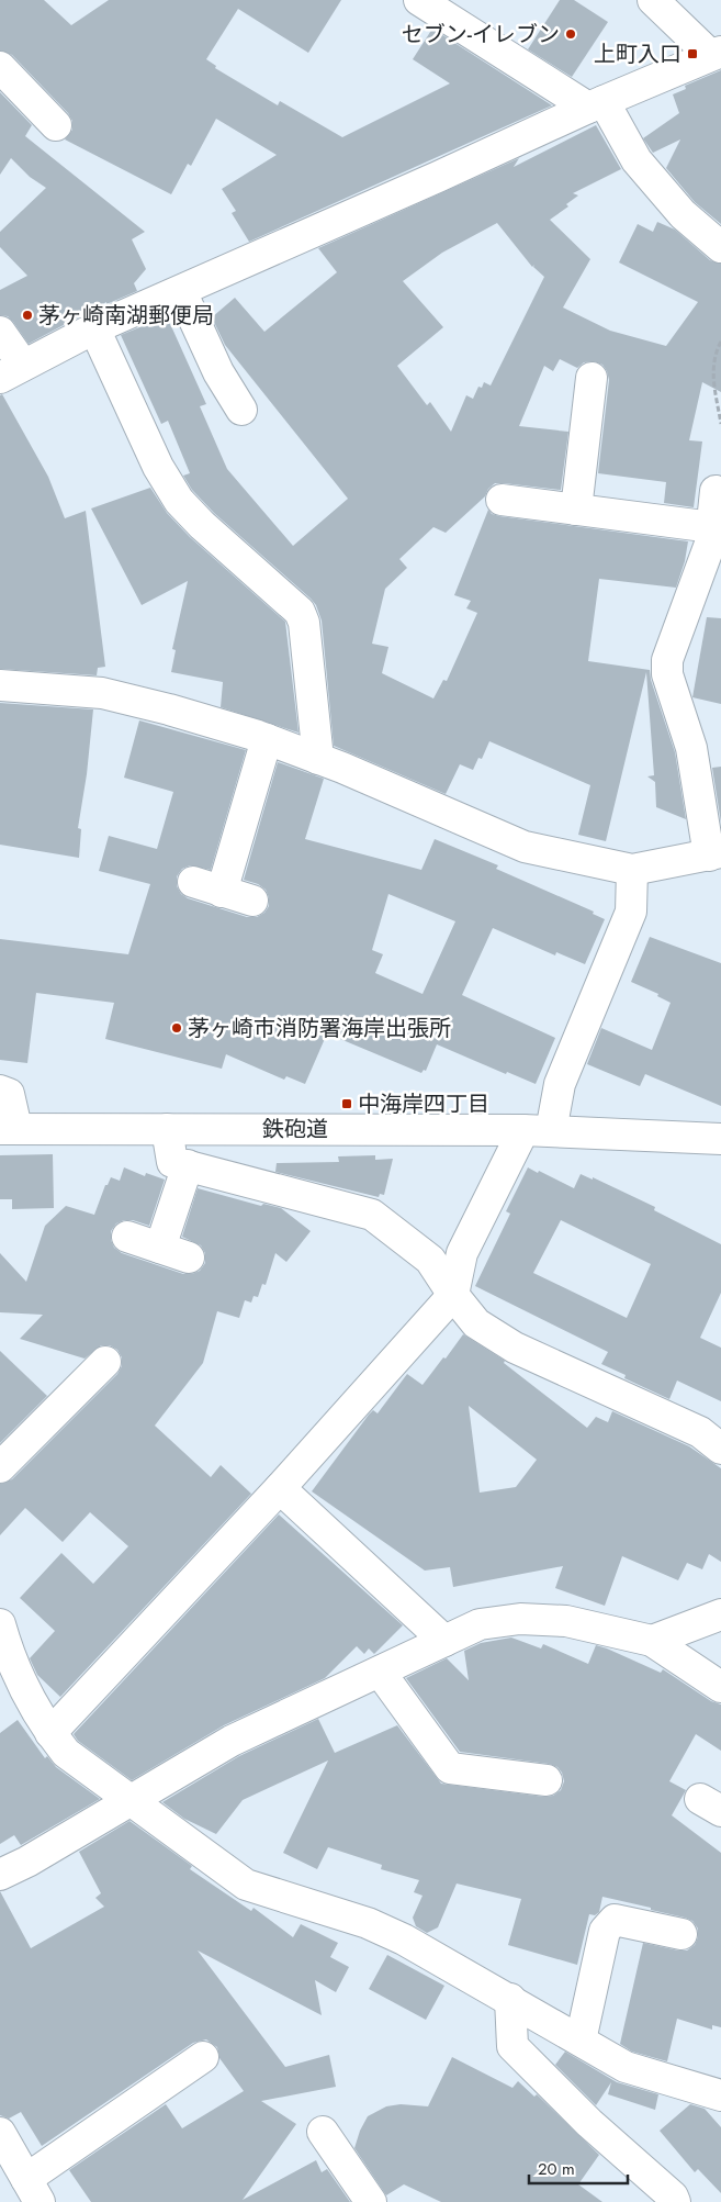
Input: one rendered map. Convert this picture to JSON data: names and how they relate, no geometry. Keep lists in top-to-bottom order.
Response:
{
  "streets": {
    "street": ["鉄砲道"]
  },
  "places": {
    "other": ["セブン-イレブン", "茅ヶ崎南湖郵便局", "茅ヶ崎市消防署海岸出張所"],
    "transit": ["上町入口", "中海岸四丁目"]
  },
  "scale_bar": "20 m"
}
